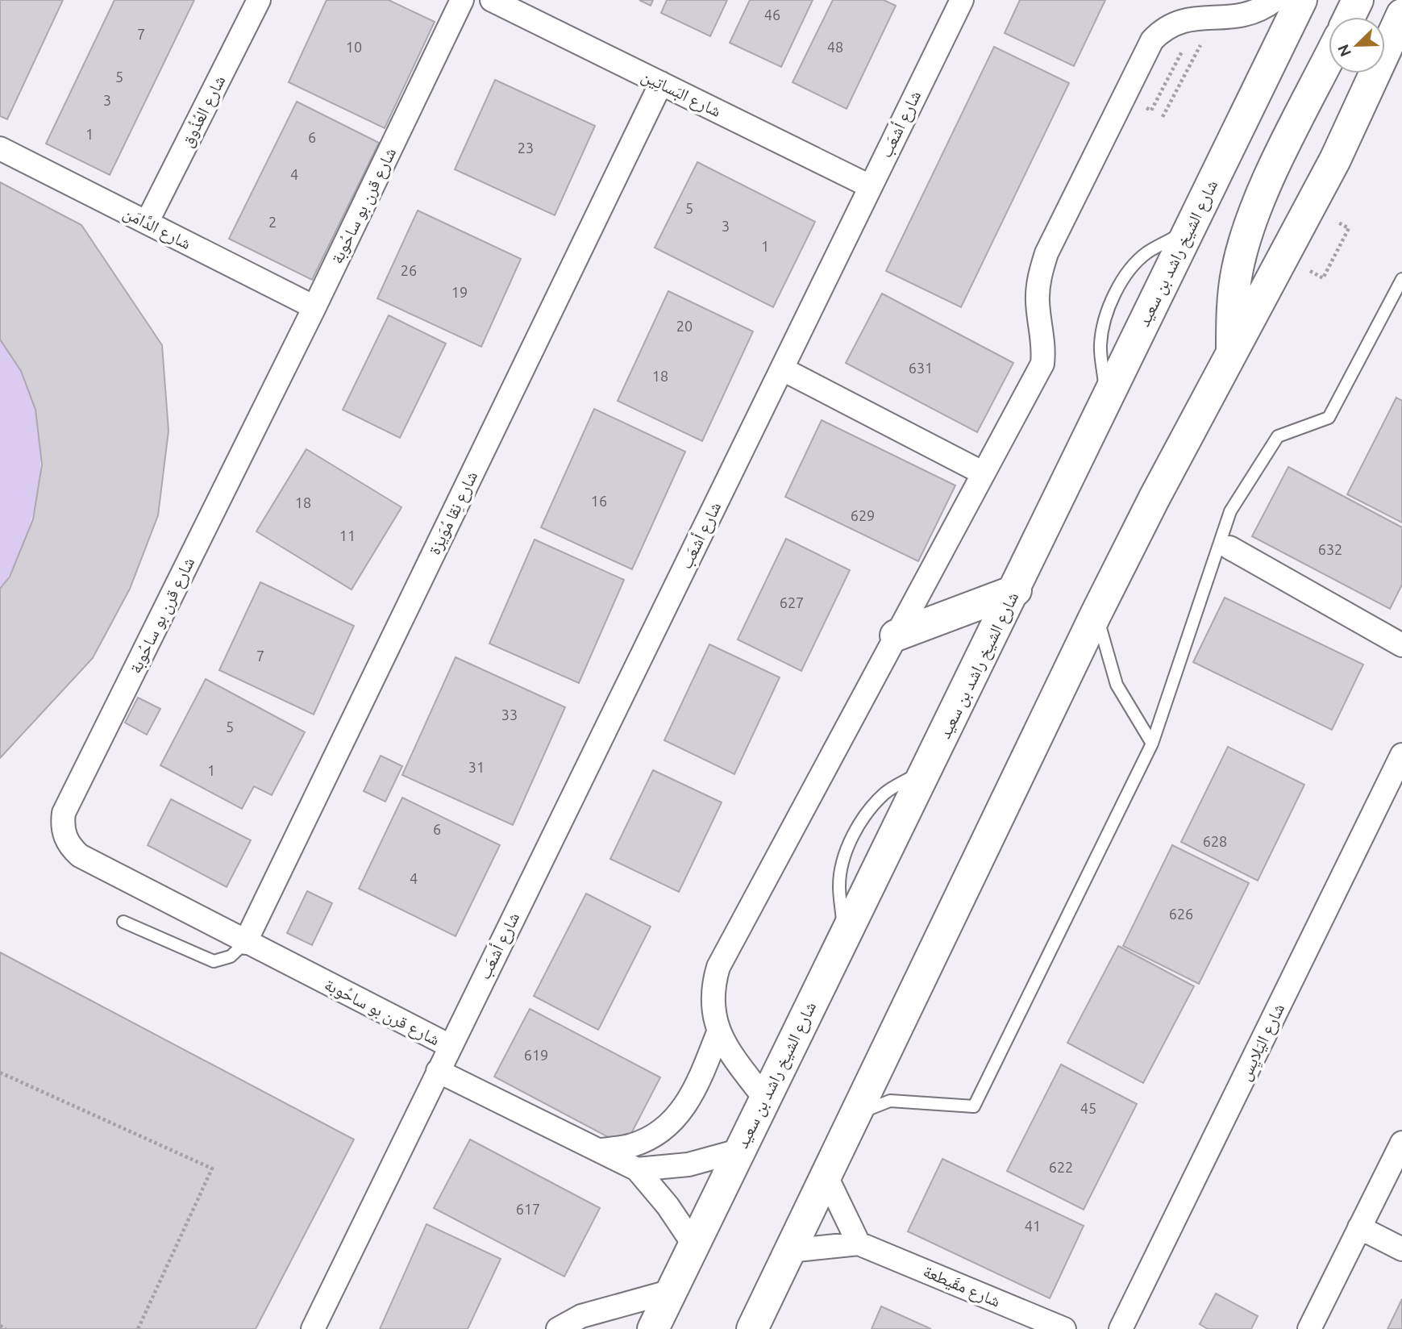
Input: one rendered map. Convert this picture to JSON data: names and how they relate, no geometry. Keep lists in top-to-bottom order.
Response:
{
  "streets": {
    "main road": ["شارع الشيخ راشد بن سعيد"],
    "street": [
      "شارع البَساتِين",
      "شارع العُذُوق",
      "شارع أشعَب",
      "شارع قرن بو ساحُوبة",
      "شارع الدَّامَن",
      "شارع نِقا مُوَيزة",
      "شارع اليَلايِس",
      "شارع مقَيطعة"
    ]
  },
  "crossings": [
    ["شارع البَساتِين", "شارع أشعَب"],
    ["شارع البَساتِين", "شارع نِقا مُوَيزة"],
    ["شارع العُذُوق", "شارع الدَّامَن"],
    ["شارع أشعَب", "شارع قرن بو ساحُوبة"],
    ["شارع قرن بو ساحُوبة", "شارع الدَّامَن"],
    ["شارع قرن بو ساحُوبة", "شارع نِقا مُوَيزة"]
  ],
  "house_numbers": [
    "46",
    "7",
    "10",
    "48",
    "5",
    "3",
    "1",
    "6",
    "23",
    "4",
    "5",
    "2",
    "3",
    "1",
    "26",
    "19",
    "20",
    "631",
    "18",
    "16",
    "18",
    "629",
    "11",
    "632",
    "627",
    "7",
    "33",
    "5",
    "31",
    "1",
    "6",
    "628",
    "4",
    "626",
    "619",
    "45",
    "622",
    "617",
    "41"
  ],
  "north": "bottom left"
}
